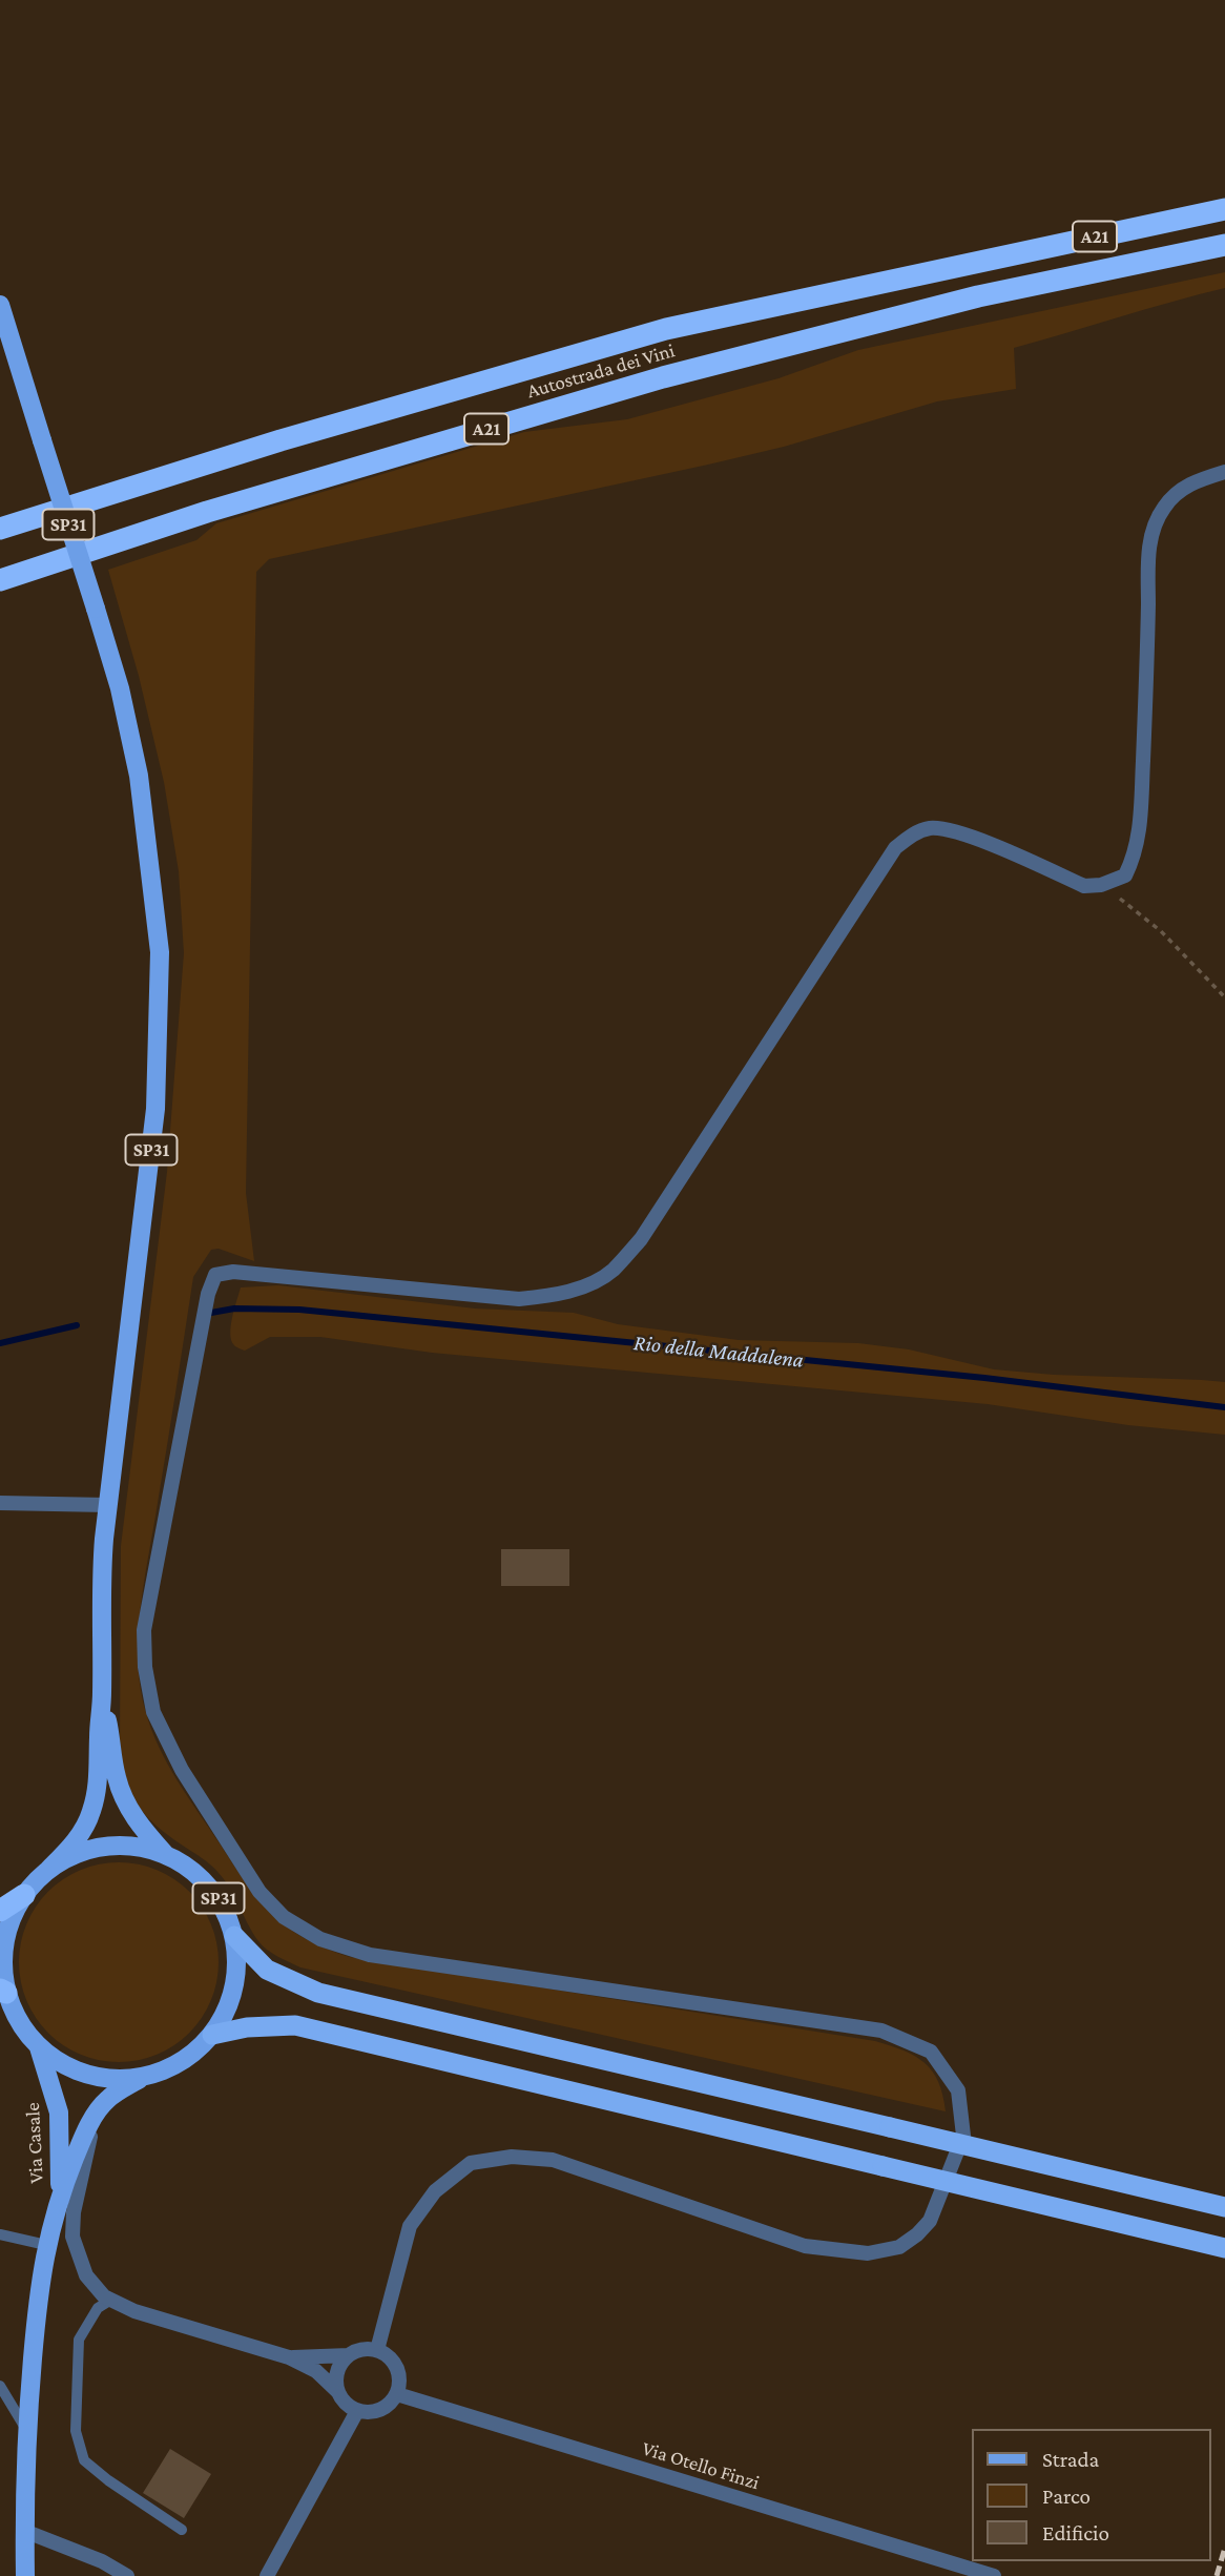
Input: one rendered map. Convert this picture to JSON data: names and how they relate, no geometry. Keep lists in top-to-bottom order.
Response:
{
  "streets": {
    "highway": ["A21", "Autostrada dei Vini"],
    "main road": ["SP31", "Via Casale"],
    "street": ["Via Otello Finzi"]
  },
  "crossings": [
    ["SP31", "Via Casale"]
  ],
  "water": ["Rio della Maddalena"],
  "legend": ["Strada", "Parco", "Edificio"]
}
